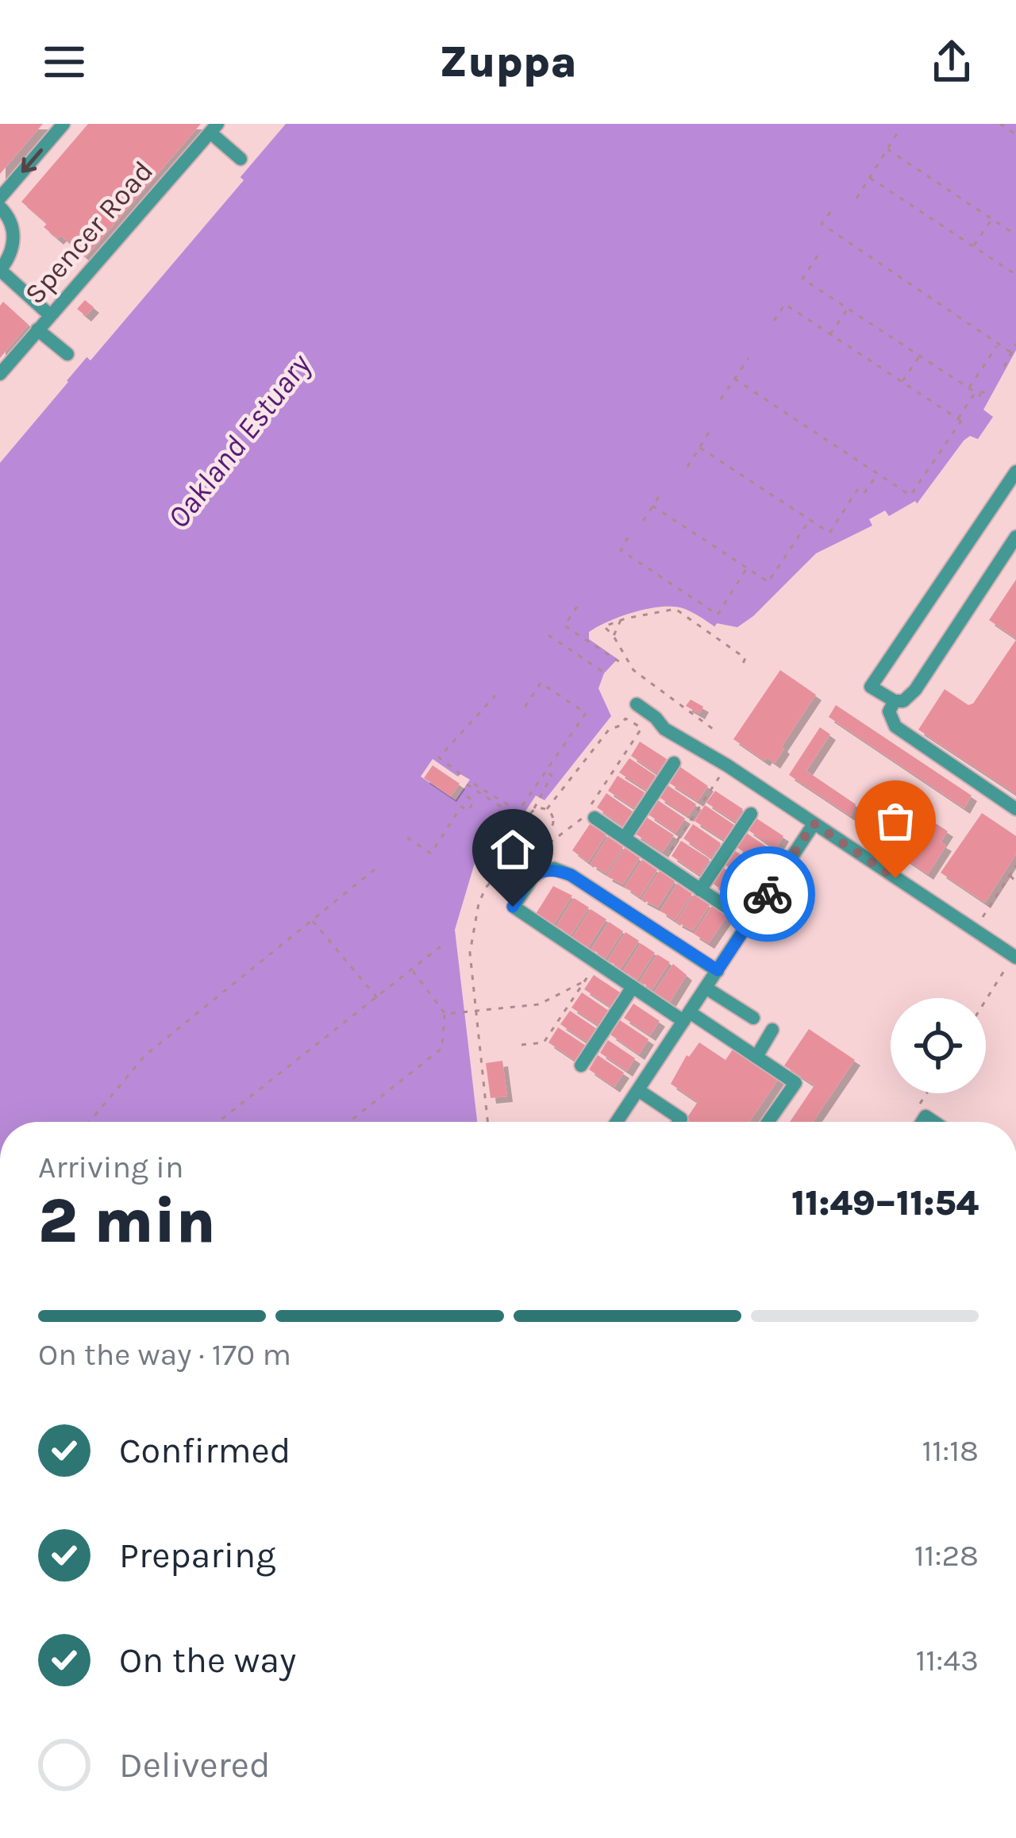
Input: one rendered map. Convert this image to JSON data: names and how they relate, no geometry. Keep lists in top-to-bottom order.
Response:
{
  "streets": {
    "street": ["Spencer Road"]
  },
  "water": ["Oakland Estuary"],
  "page": {
    "header": "Zuppa",
    "heading": ["2 min", "Arriving in", "11:49–11:54"],
    "bar": "On the way · 170 m",
    "list": [
      ["Confirmed", "11:18"],
      ["Preparing", "11:28"],
      ["On the way", "11:43"],
      "Delivered"
    ]
  }
}
